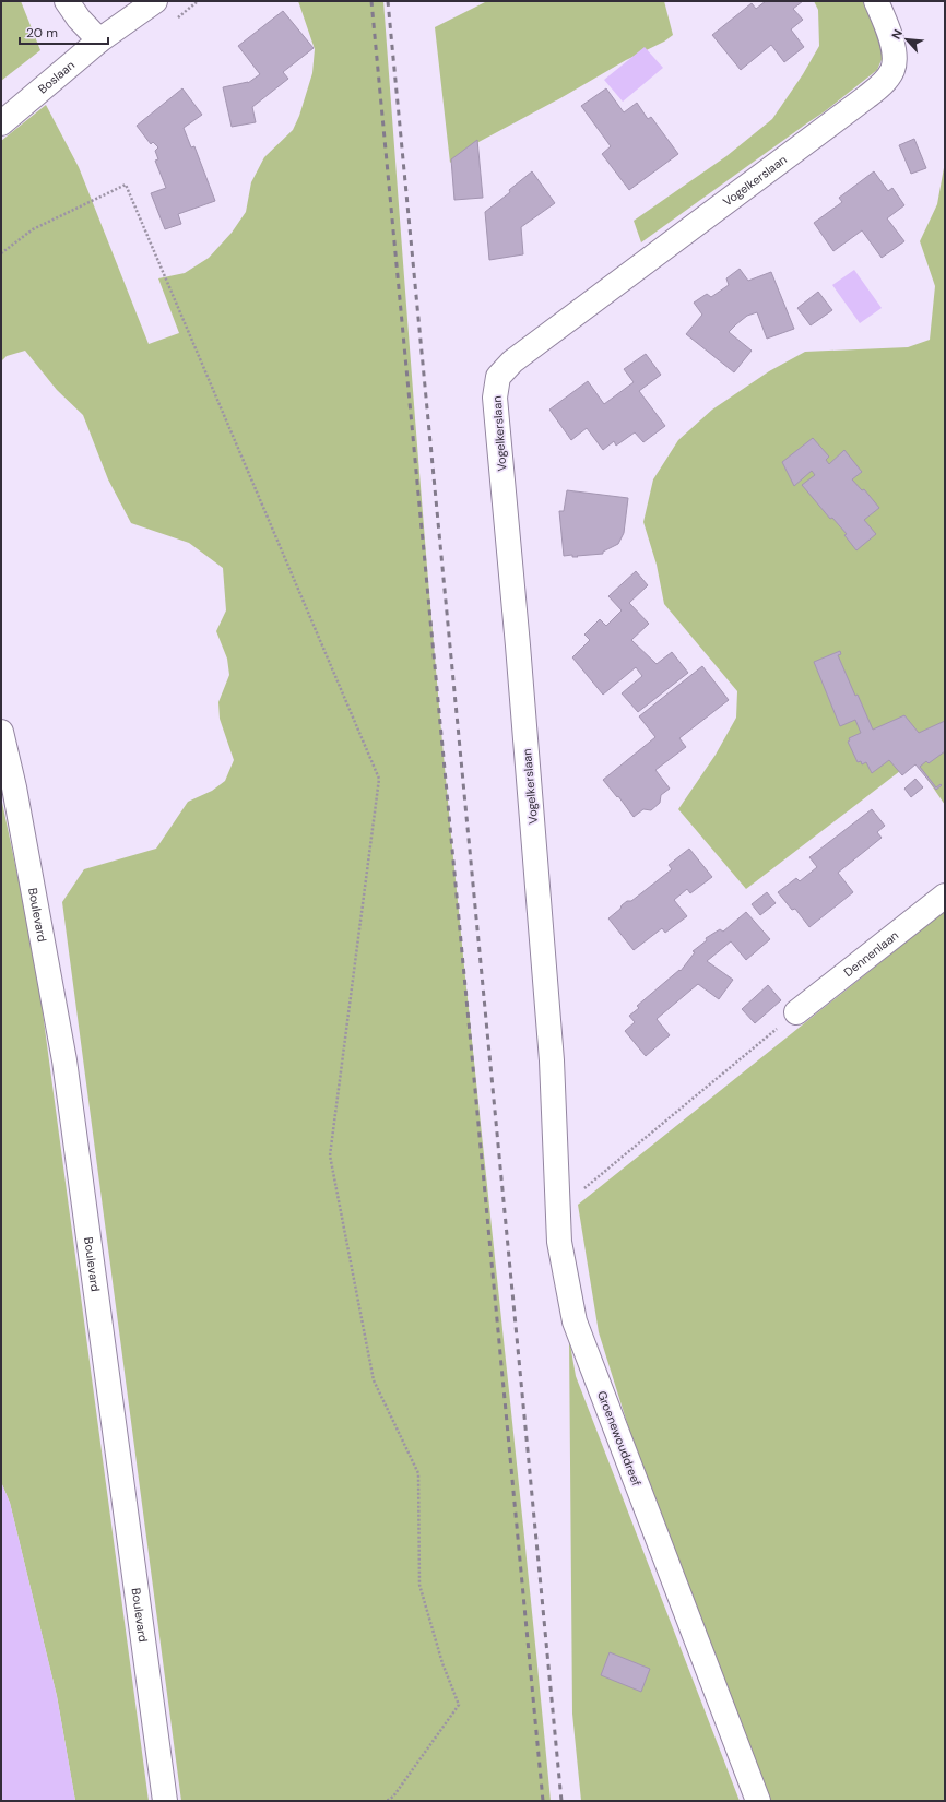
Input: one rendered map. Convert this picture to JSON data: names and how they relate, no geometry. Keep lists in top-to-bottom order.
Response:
{
  "streets": {
    "street": [
      "Boslaan",
      "Vogelkerslaan",
      "Boulevard",
      "Dennenlaan",
      "Groenewouddreef"
    ]
  },
  "crossings": [
    ["Vogelkerslaan", "Groenewouddreef"]
  ],
  "scale_bar": "20 m",
  "north": "top left"
}
